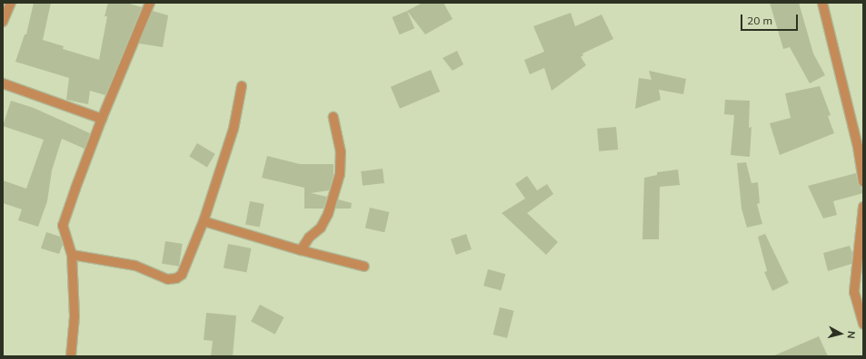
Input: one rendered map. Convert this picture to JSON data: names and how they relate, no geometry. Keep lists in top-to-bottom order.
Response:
{
  "scale_bar": "20 m",
  "north": "right"
}
